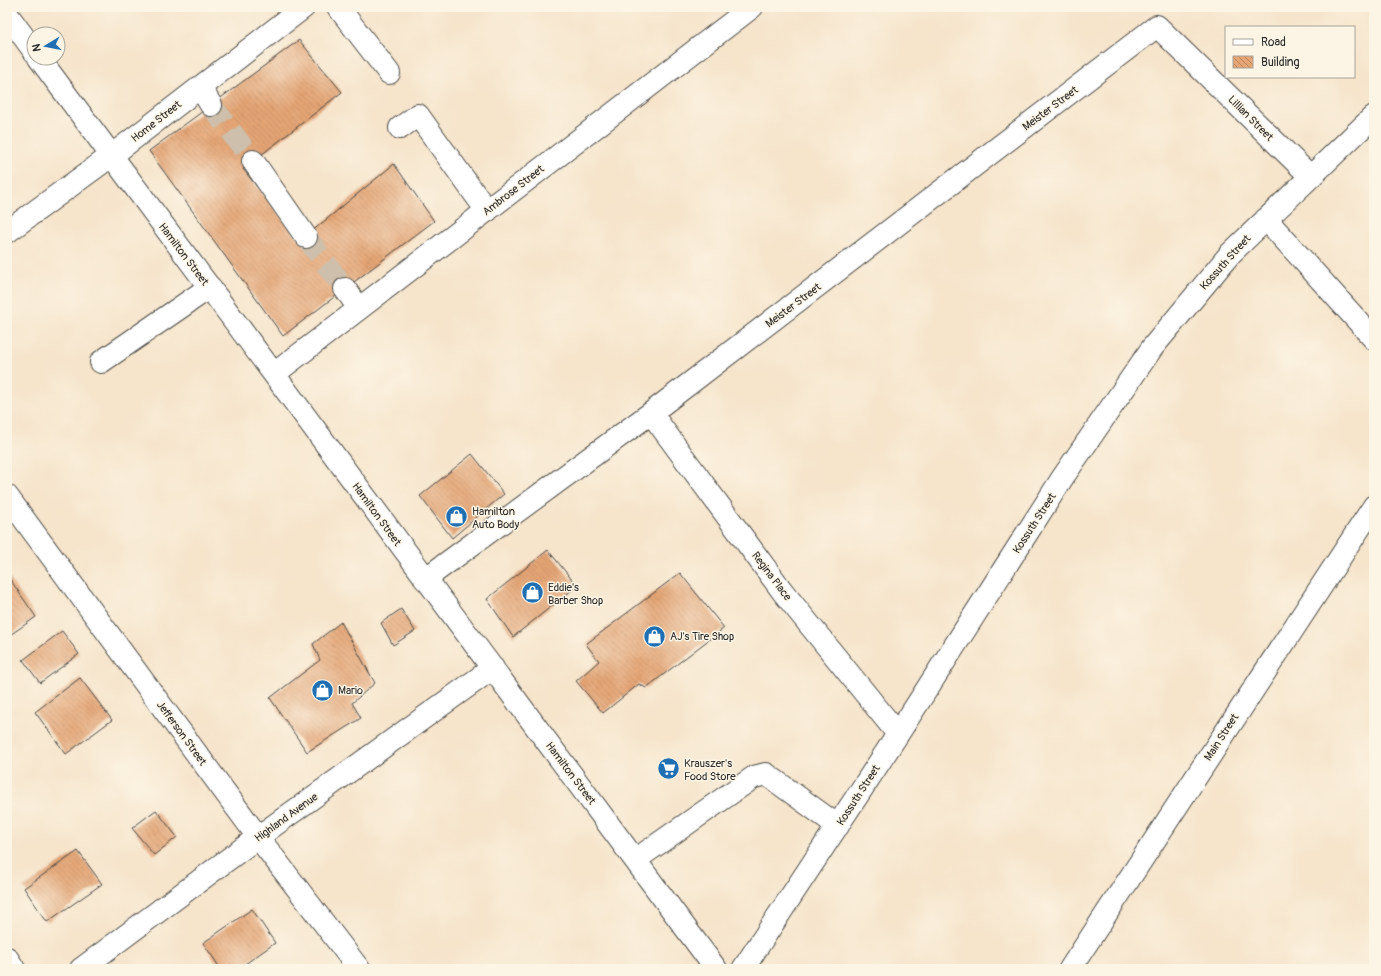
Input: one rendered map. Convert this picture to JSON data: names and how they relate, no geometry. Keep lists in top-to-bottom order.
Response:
{
  "streets": {
    "street": [
      "Meister Street",
      "Lillian Street",
      "Home Street",
      "Ambrose Street",
      "Hamilton Street",
      "Kossuth Street",
      "Regina Place",
      "Jefferson Street",
      "Main Street",
      "Highland Avenue"
    ]
  },
  "crossings": [
    ["Meister Street", "Lillian Street"],
    ["Meister Street", "Hamilton Street"],
    ["Meister Street", "Regina Place"],
    ["Lillian Street", "Kossuth Street"],
    ["Home Street", "Hamilton Street"],
    ["Ambrose Street", "Hamilton Street"],
    ["Hamilton Street", "Highland Avenue"],
    ["Kossuth Street", "Regina Place"],
    ["Jefferson Street", "Highland Avenue"]
  ],
  "places": {
    "shop": [
      "Hamilton Auto Body",
      "Eddie's Barber Shop",
      "AJ's Tire Shop",
      "Mario"
    ],
    "supermarket": ["Krauszer's Food Store"]
  },
  "legend": ["Road", "Building"],
  "north": "left"
}
